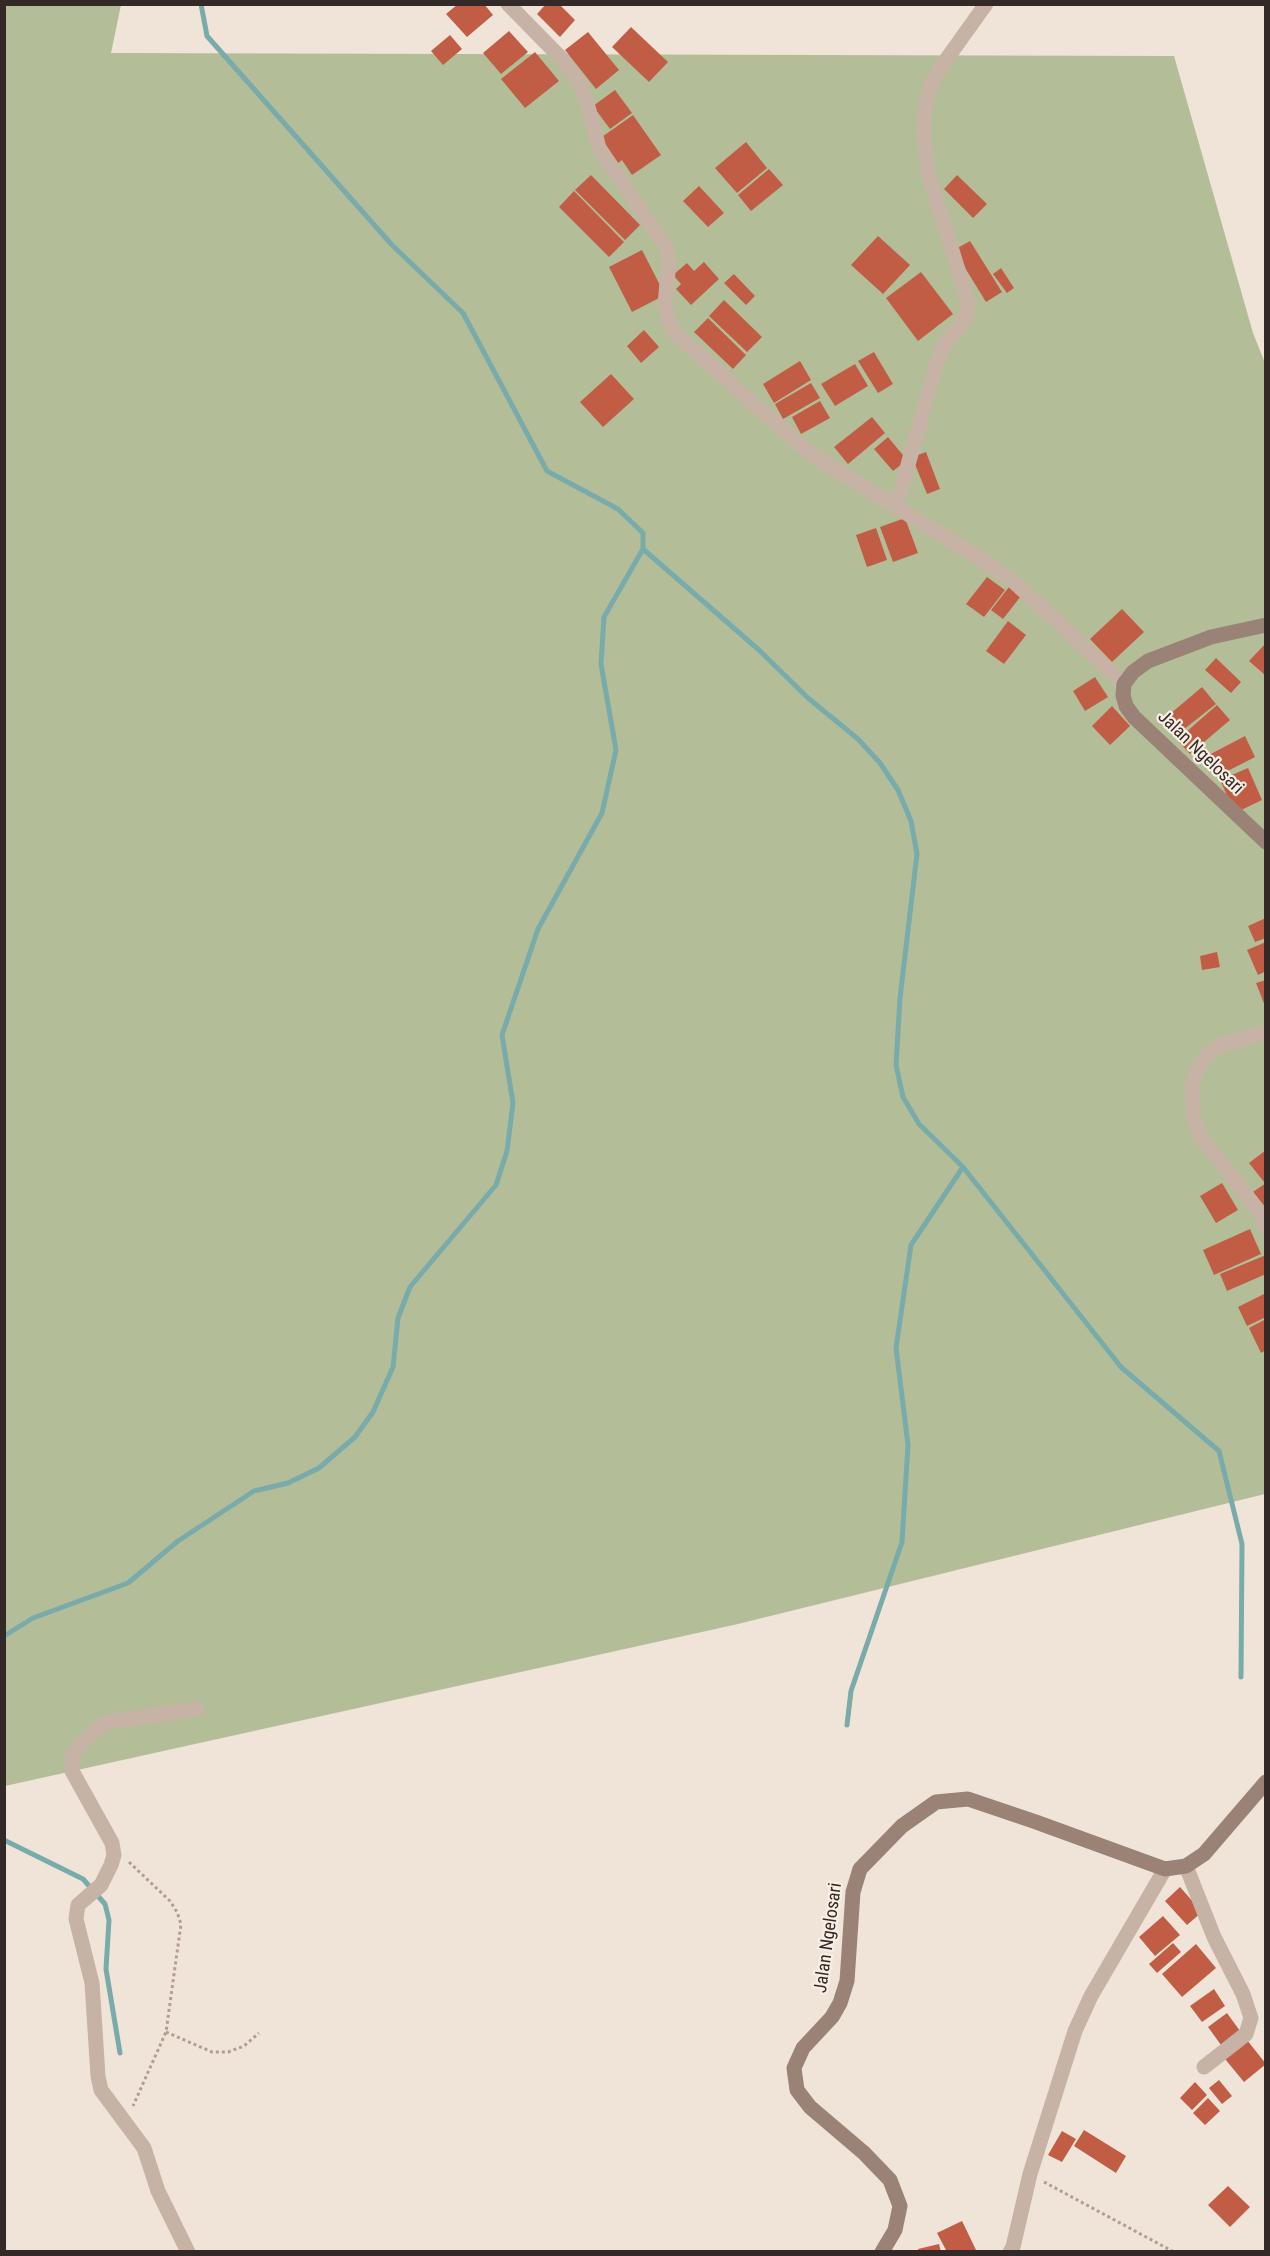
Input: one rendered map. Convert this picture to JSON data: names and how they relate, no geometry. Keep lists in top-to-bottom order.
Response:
{
  "streets": {
    "street": ["Jalan Ngelosari"]
  }
}
